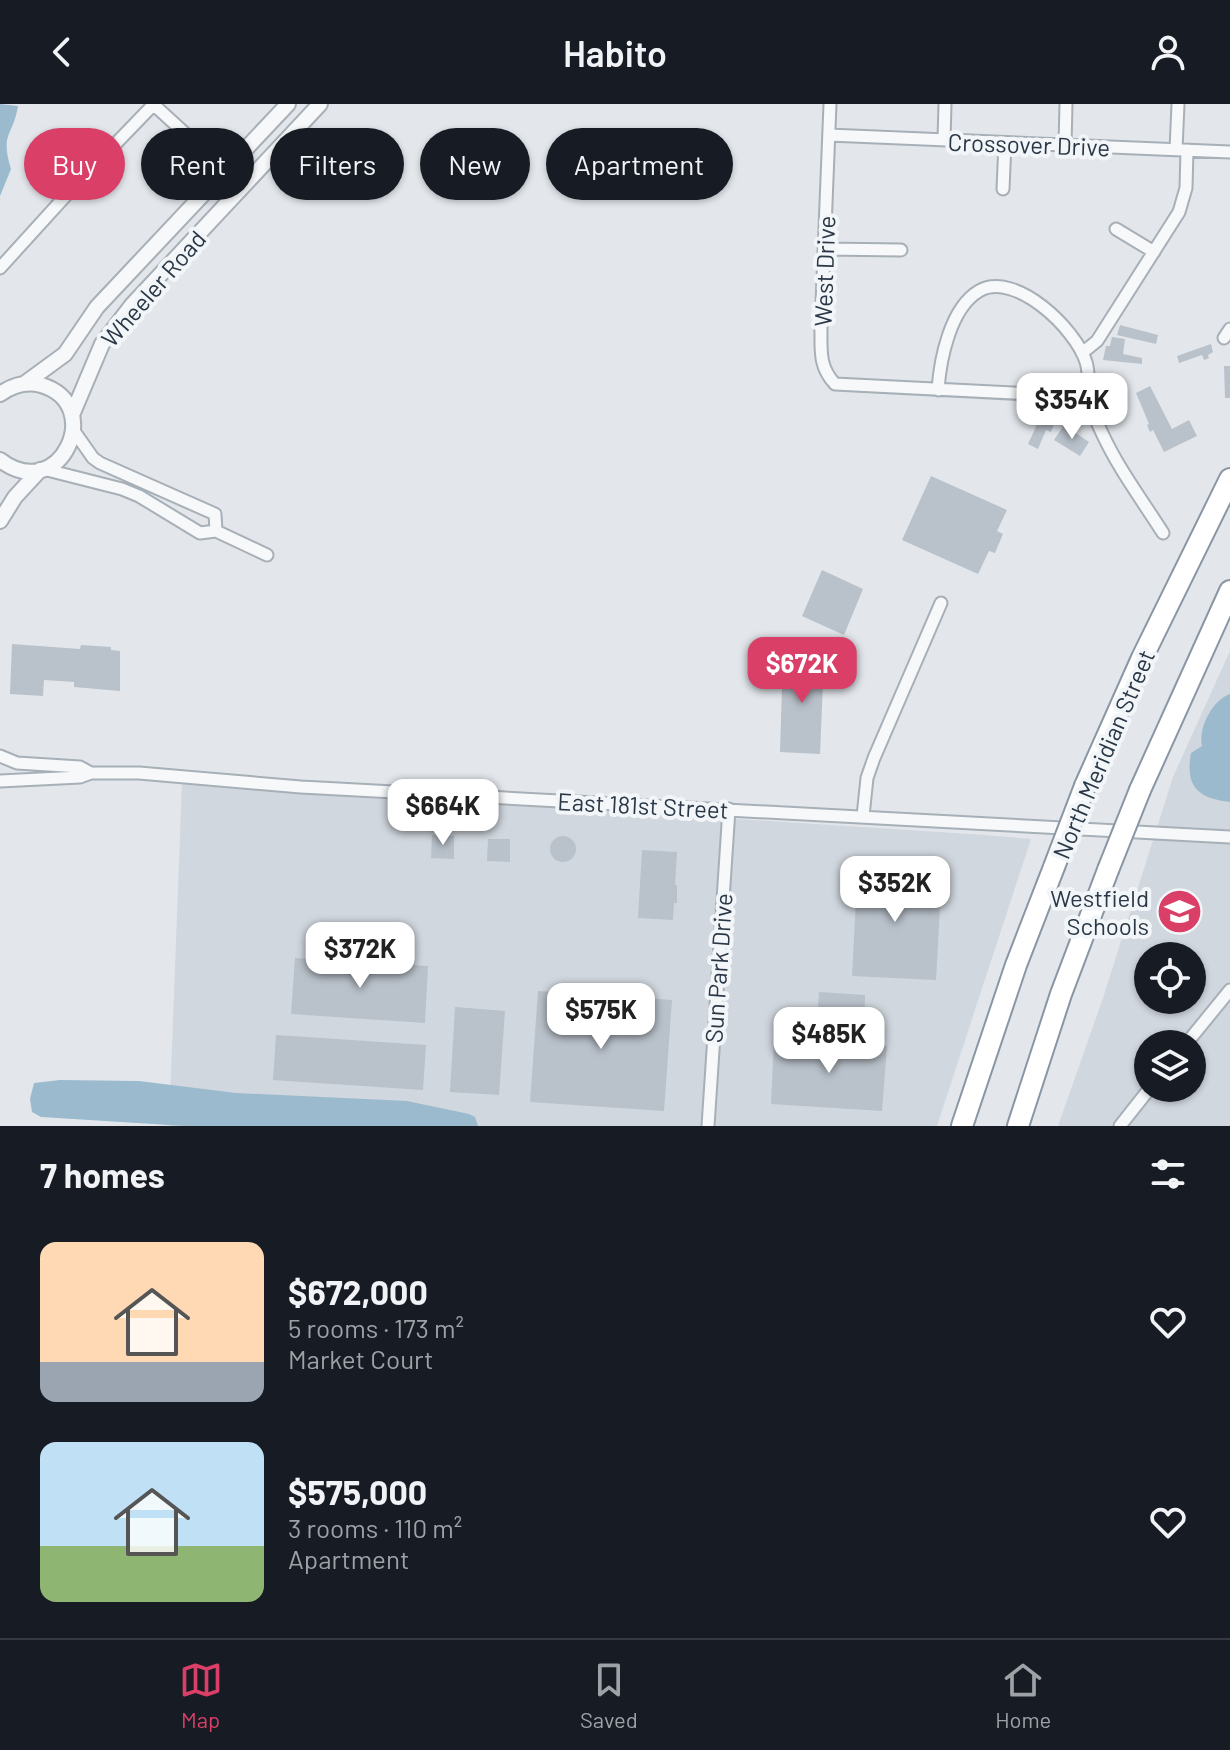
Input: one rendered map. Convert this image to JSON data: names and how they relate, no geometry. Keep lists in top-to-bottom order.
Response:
{
  "streets": {
    "highway": ["North Meridian Street"],
    "street": [
      "Crossover Drive",
      "West Drive",
      "Wheeler Road",
      "East 181st Street",
      "Sun Park Drive"
    ]
  },
  "crossings": [
    ["Crossover Drive", "West Drive"],
    ["East 181st Street", "Sun Park Drive"]
  ],
  "places": {
    "school or university": ["Westfield Schools"]
  },
  "page": {
    "header": "Habito",
    "chip": [
      "Buy",
      "Rent",
      "Filters",
      "New",
      "Apartment"
    ],
    "price": [
      "$354K",
      "$672K",
      "$664K",
      "$352K",
      "$372K",
      "$575K",
      "$485K"
    ],
    "heading": "7 homes",
    "list": [
      {
        "name": "$672,000",
        "note": "5 rooms · 173 m² · Market Court"
      },
      {
        "name": "$575,000",
        "note": "3 rooms · 110 m² · Apartment"
      }
    ],
    "tabs": ["Map", "Saved", "Home"]
  }
}
